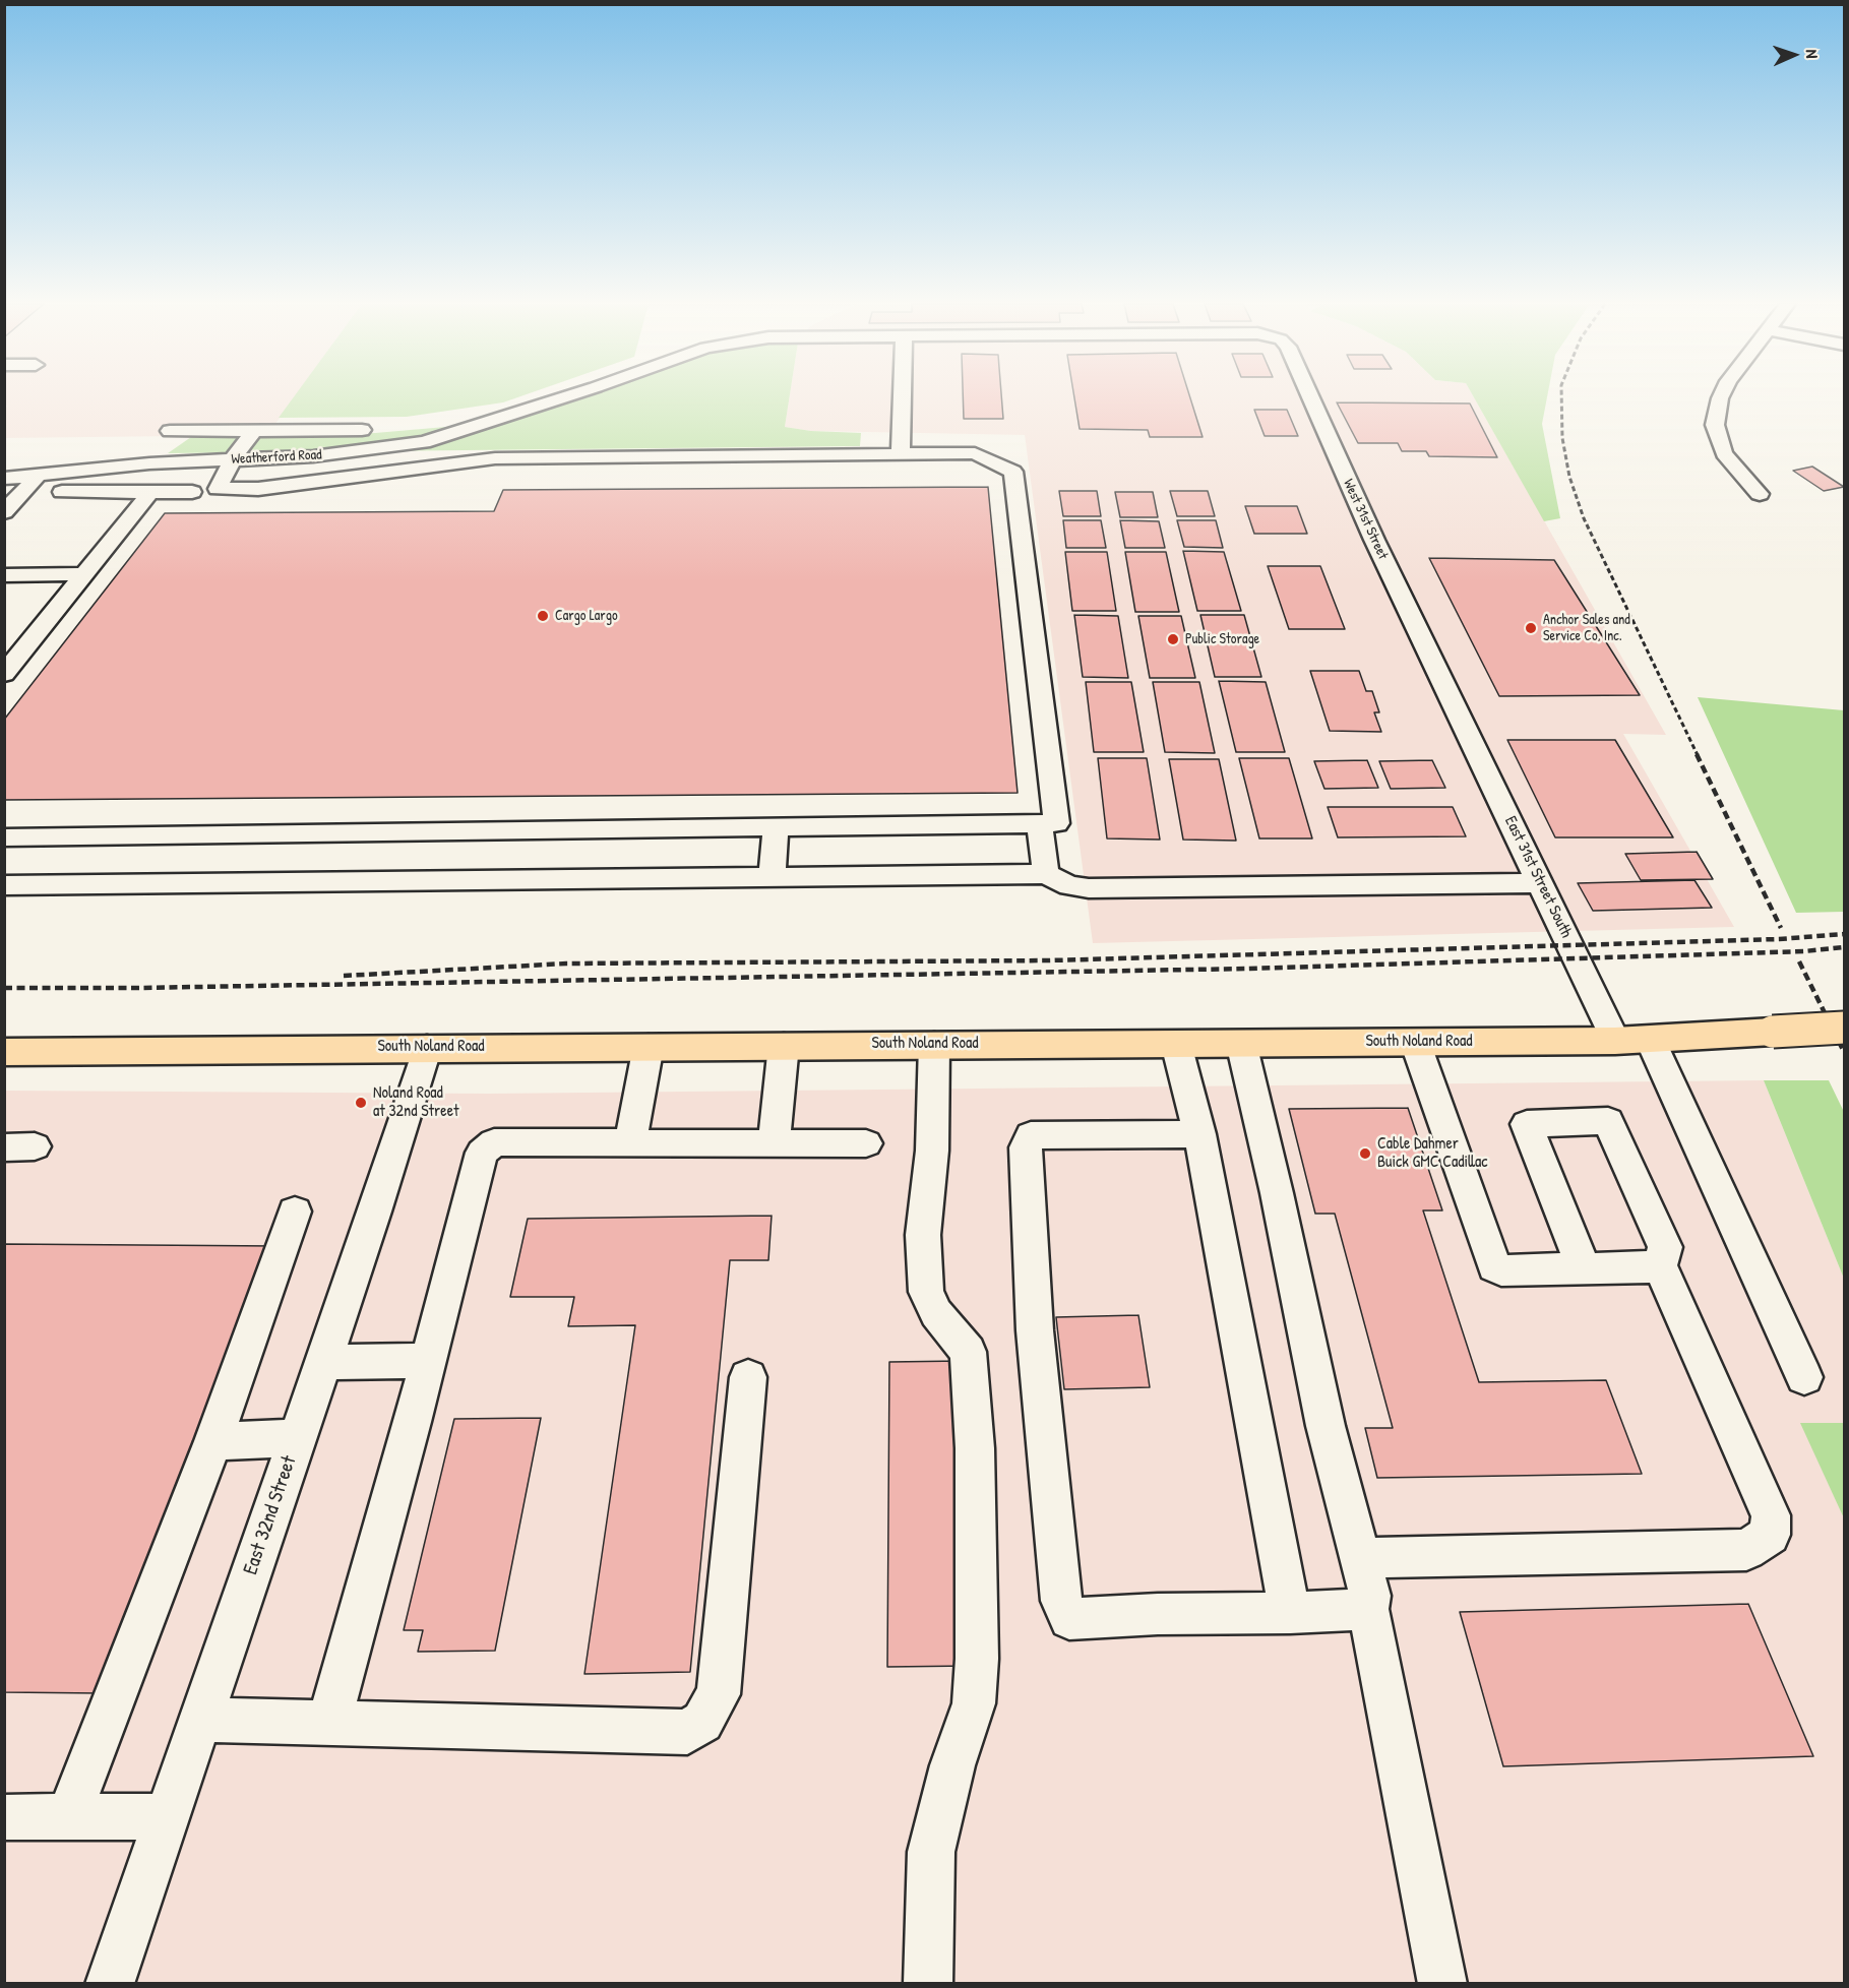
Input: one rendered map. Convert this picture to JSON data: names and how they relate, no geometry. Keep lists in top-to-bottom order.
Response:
{
  "streets": {
    "main road": ["South Noland Road"],
    "street": [
      "Weatherford Road",
      "West 31st Street",
      "East 31st Street South",
      "East 32nd Street"
    ]
  },
  "crossings": [
    ["West 31st Street", "East 31st Street South"],
    ["East 31st Street South", "South Noland Road"],
    ["South Noland Road", "East 32nd Street"]
  ],
  "places": [
    "Cargo Largo",
    "Anchor Sales and Service Co, Inc.",
    "Public Storage",
    "Noland Road at 32nd Street",
    "Cable Dahmer Buick GMC Cadillac"
  ],
  "north": "right"
}
